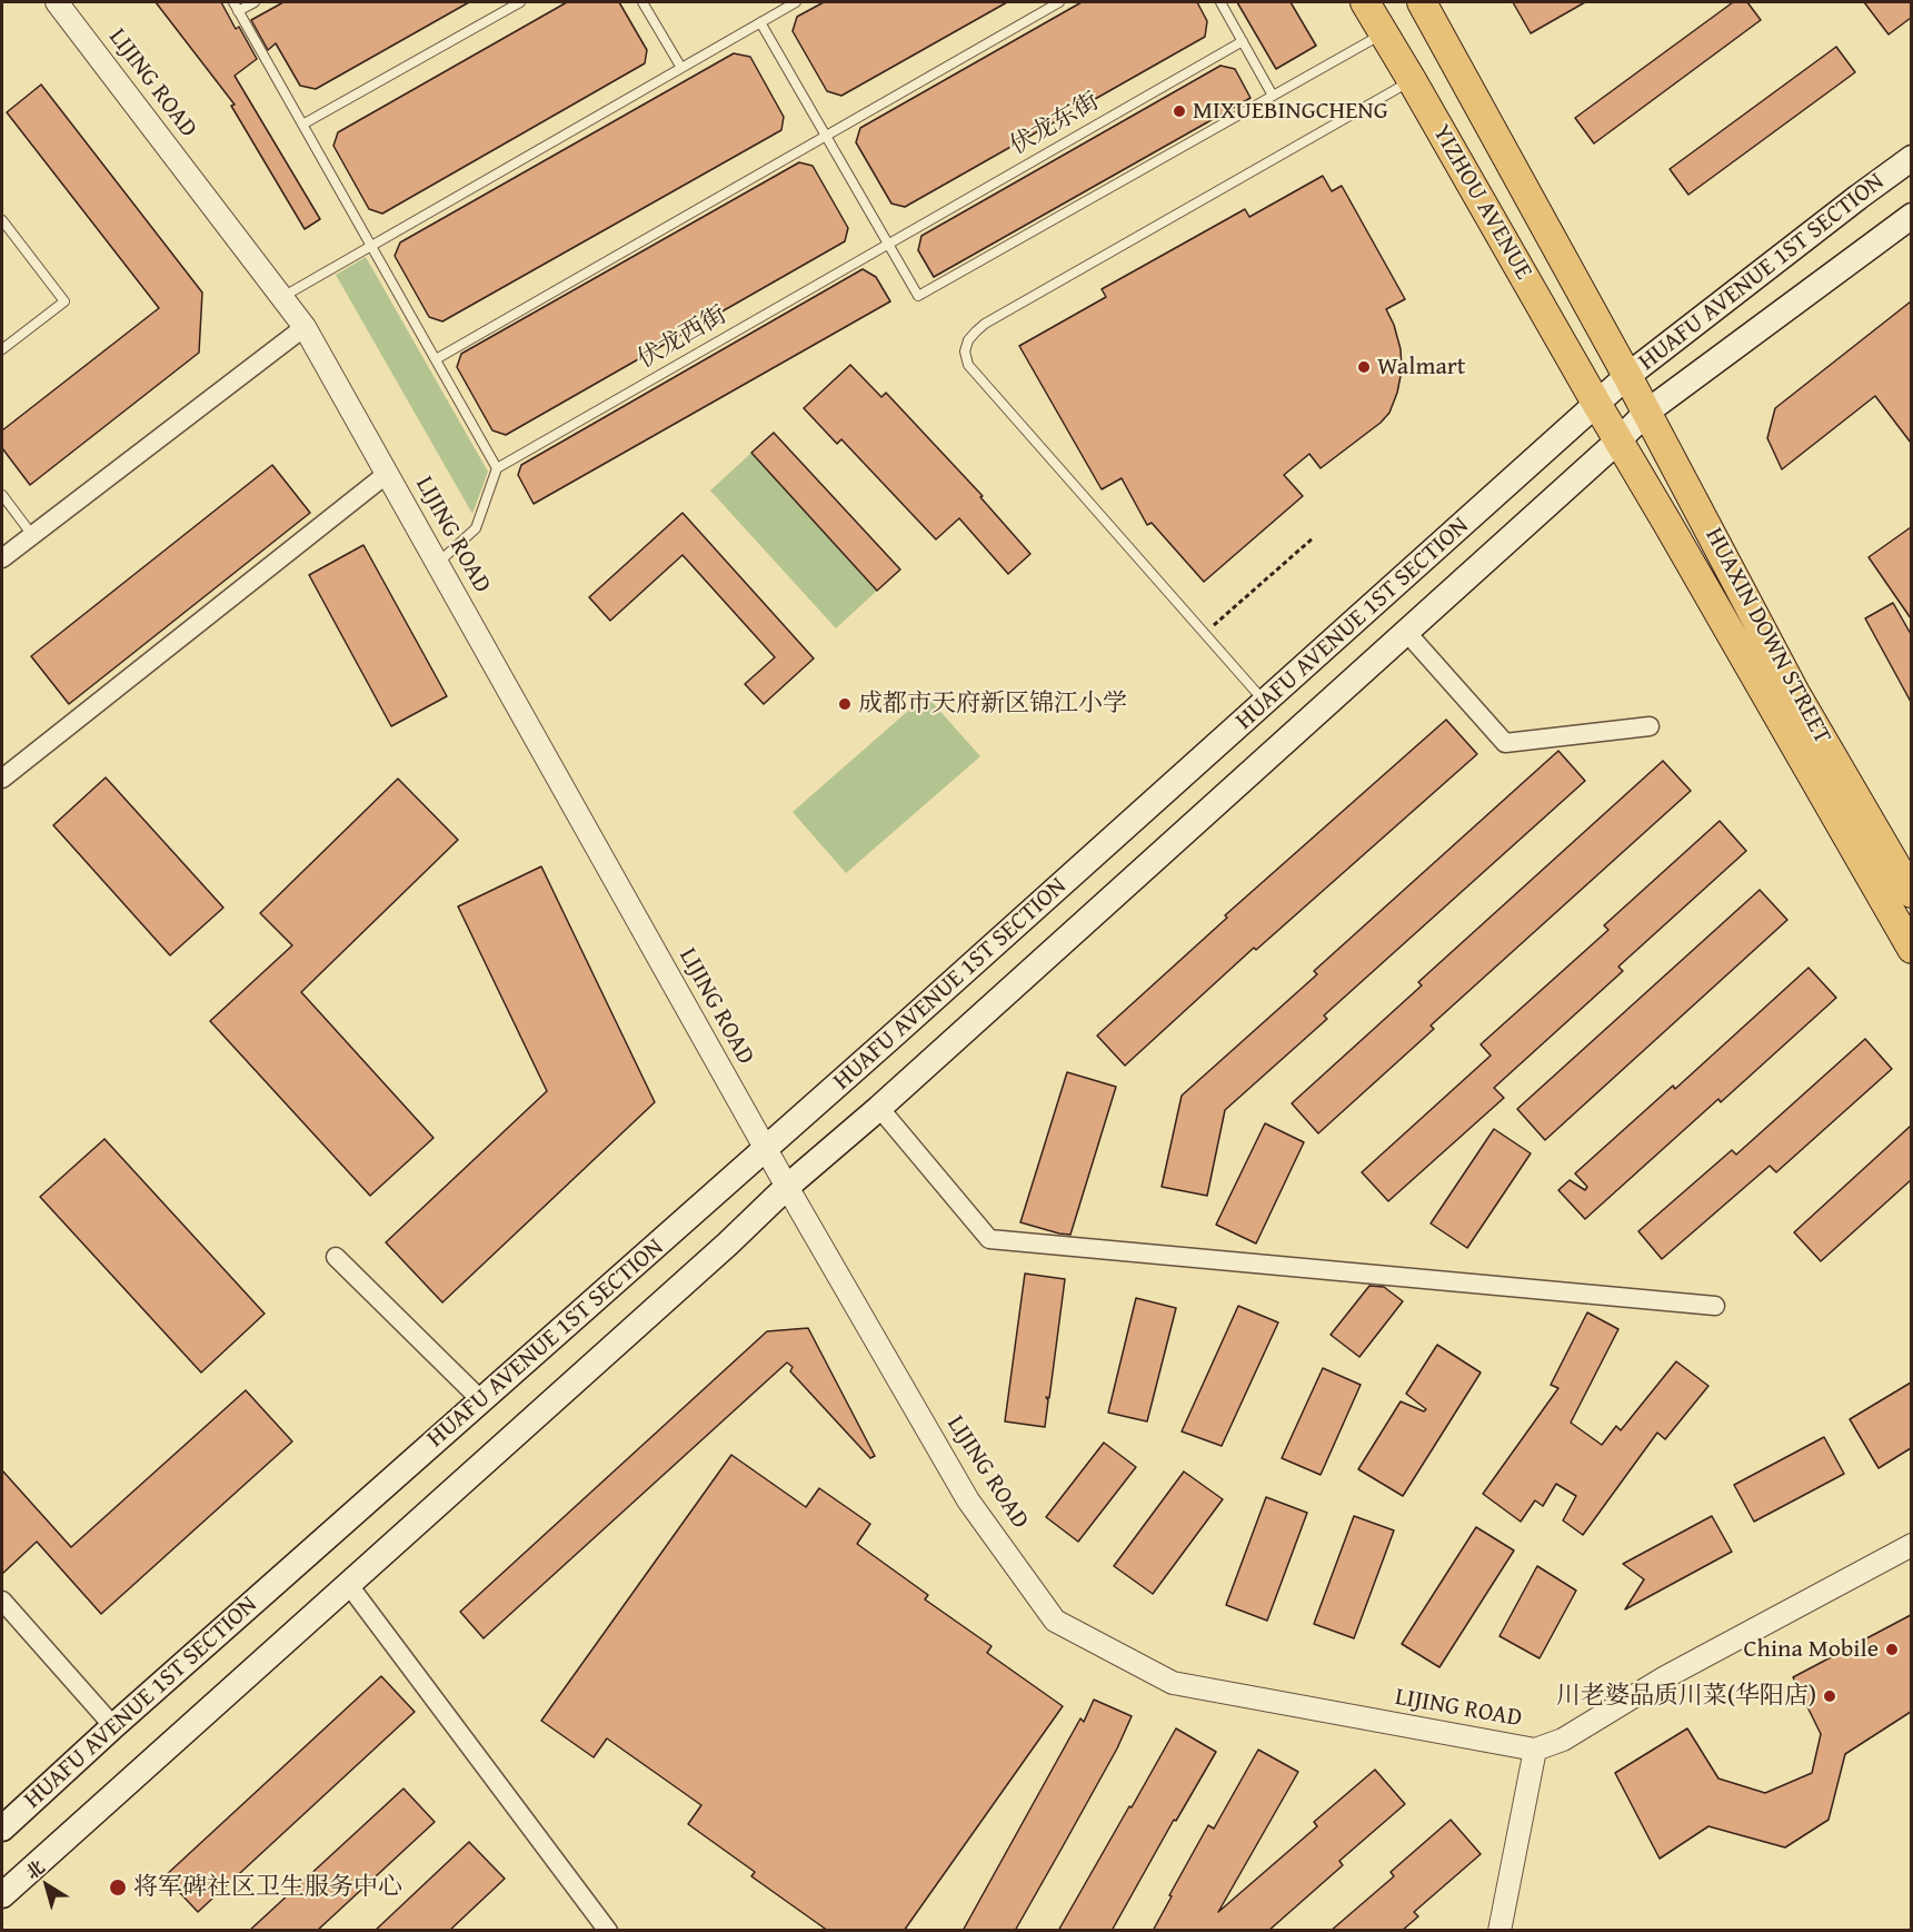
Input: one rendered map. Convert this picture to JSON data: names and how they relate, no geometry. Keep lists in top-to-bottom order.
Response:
{
  "streets": {
    "main road": ["YIZHOU AVENUE", "HUAFU AVENUE 1ST SECTION", "HUAXIN DOWN STREET"],
    "street": ["LIJING ROAD"],
    "lane": ["伏龙东街", "伏龙西街"]
  },
  "crossings": [
    ["LIJING ROAD", "HUAFU AVENUE 1ST SECTION"],
    ["伏龙东街", "伏龙西街"],
    ["YIZHOU AVENUE", "HUAFU AVENUE 1ST SECTION"],
    ["YIZHOU AVENUE", "HUAXIN DOWN STREET"],
    ["HUAFU AVENUE 1ST SECTION", "HUAXIN DOWN STREET"]
  ],
  "places": [
    "MIXUEBINGCHENG",
    "Walmart",
    "成都市天府新区锦江小学",
    "China Mobile",
    "川老婆品质川菜(华阳店)",
    "将军碑社区卫生服务中心"
  ],
  "north": "top left"
}
